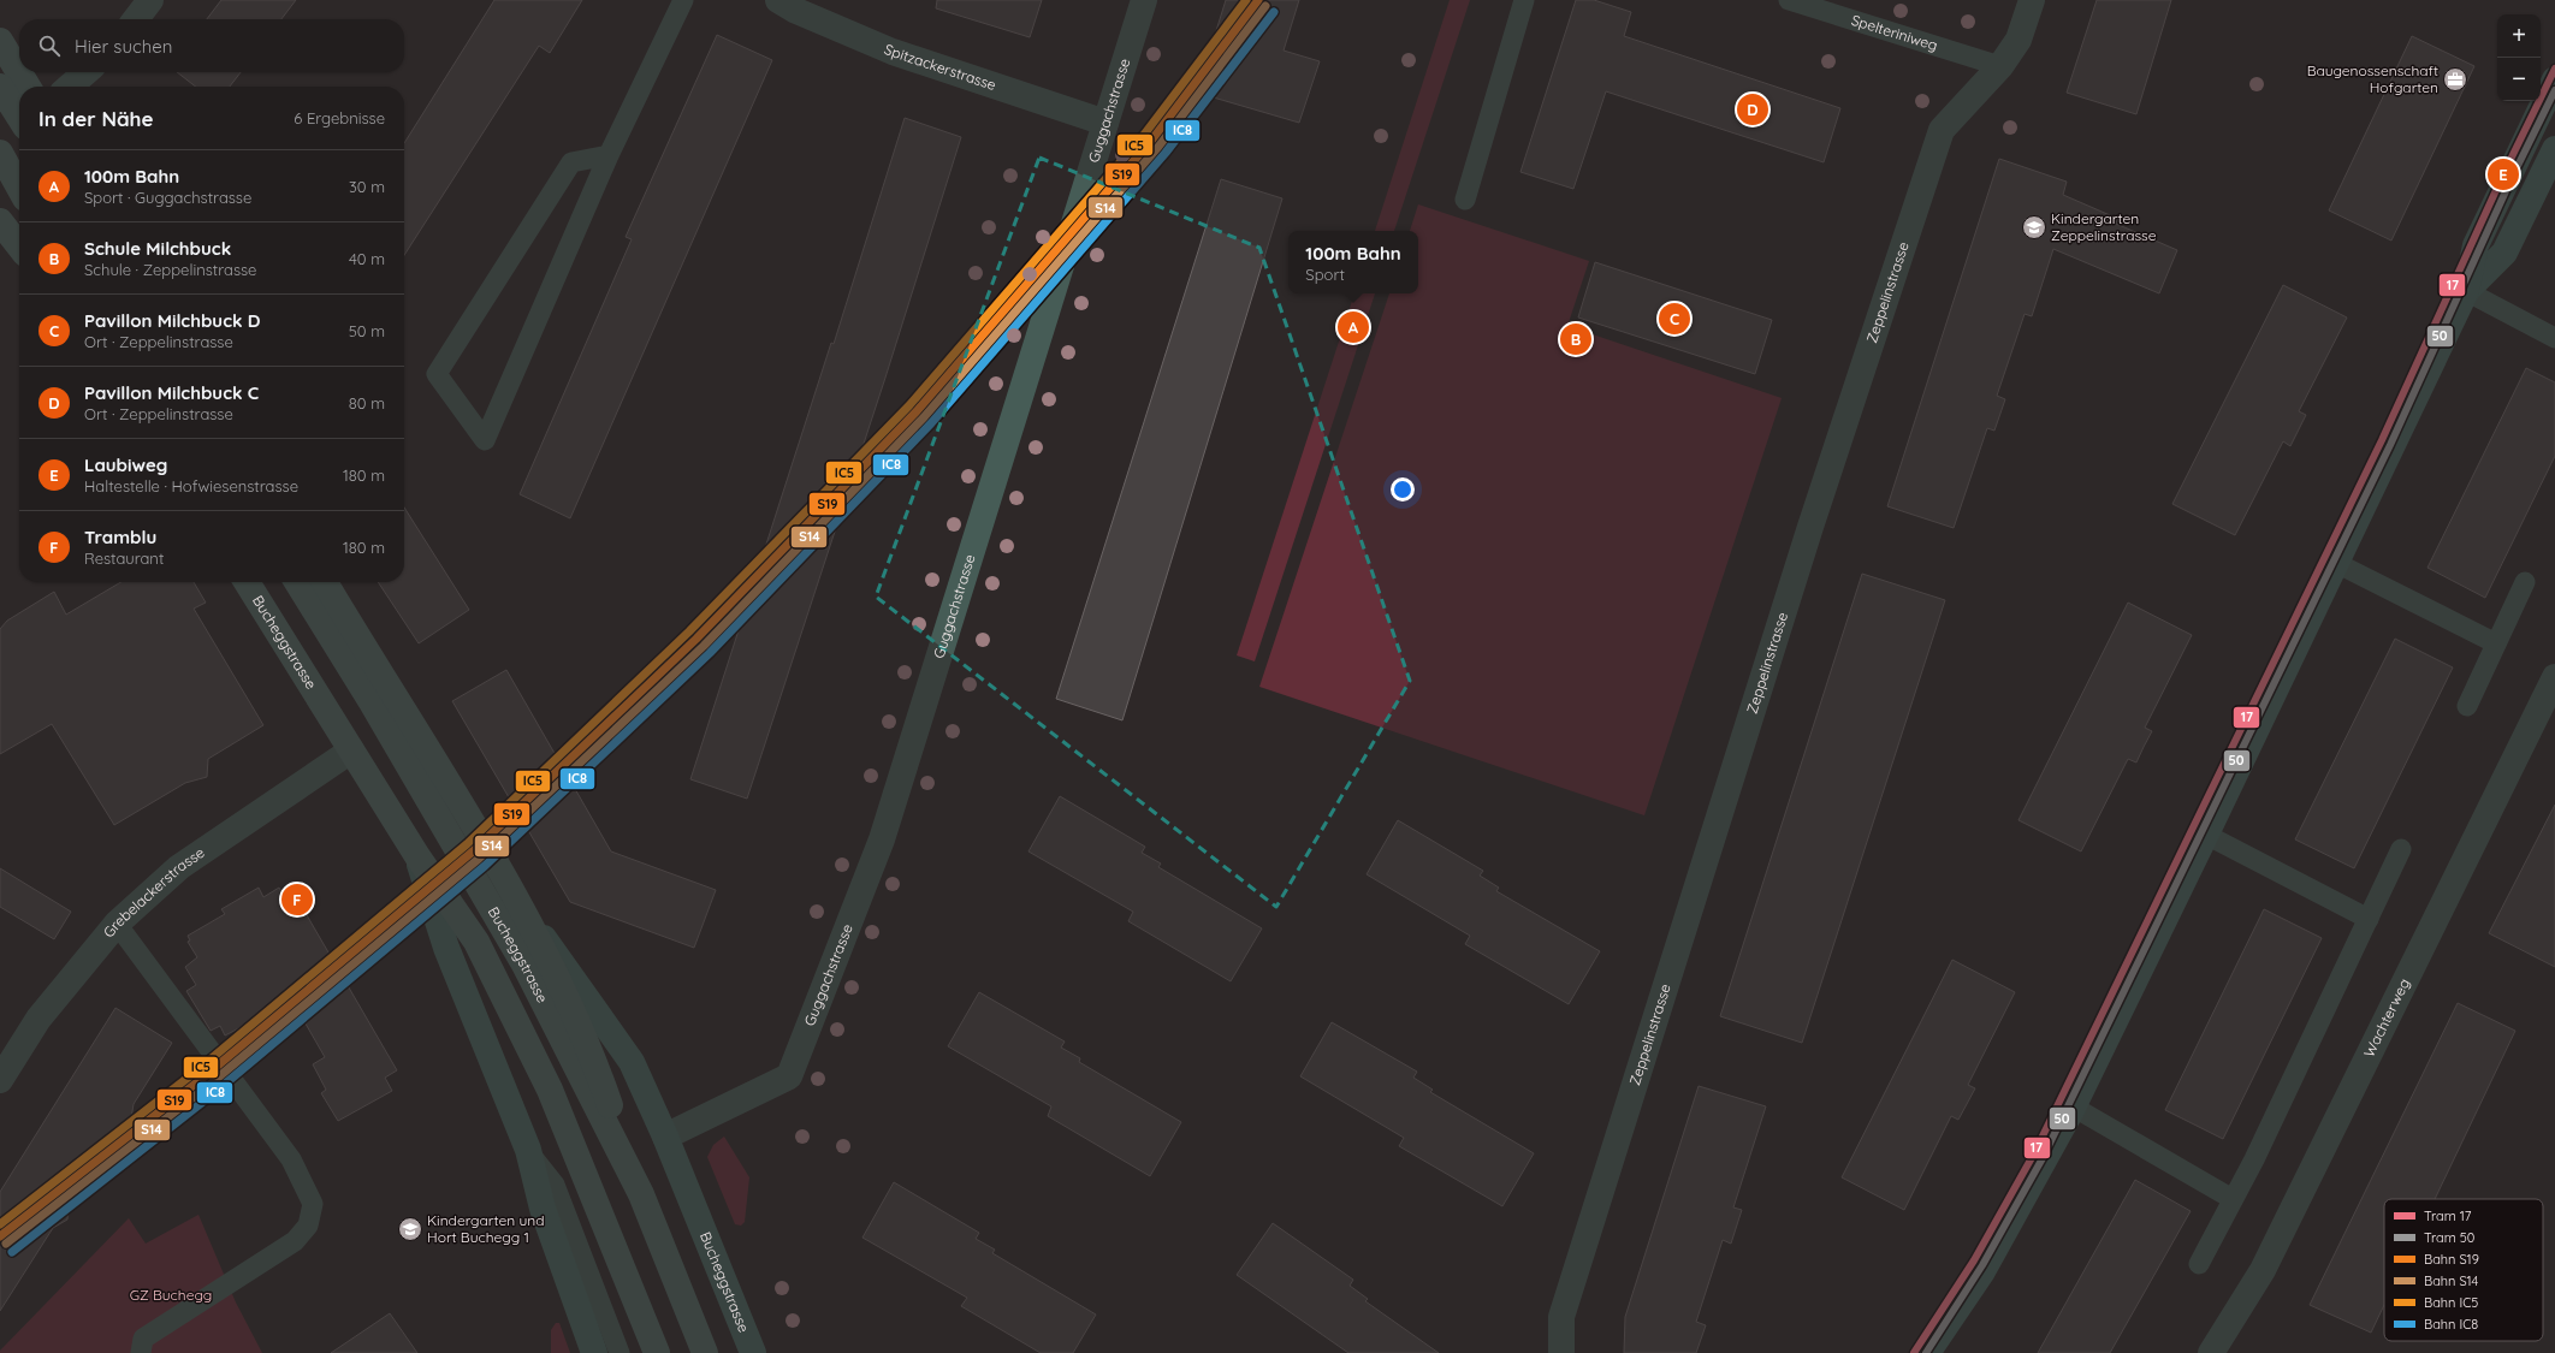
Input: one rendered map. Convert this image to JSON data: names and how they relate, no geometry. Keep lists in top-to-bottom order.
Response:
{
  "streets": {
    "main road": ["Bucheggstrasse"],
    "street": [
      "Spitzackerstrasse",
      "Guggachstrasse",
      "Zeppelinstrasse",
      "Grebelackerstrasse",
      "Wachterweg"
    ],
    "lane": ["Spelteriniweg"]
  },
  "crossings": [
    ["Spelteriniweg", "Zeppelinstrasse"],
    ["Spitzackerstrasse", "Guggachstrasse"],
    ["Guggachstrasse", "Bucheggstrasse"],
    ["Bucheggstrasse", "Grebelackerstrasse"]
  ],
  "parks": ["GZ Buchegg"],
  "places": {
    "office": ["Baugenossenschaft Hofgarten"],
    "school or university": ["Kindergarten Zeppelinstrasse", "Kindergarten und Hort Buchegg 1"]
  },
  "lines": [
    "rail line S19",
    "rail line IC5",
    "rail line S14",
    "rail line IC8",
    "tram line 17",
    "tram line 50"
  ],
  "legend": [
    "Tram 17",
    "Tram 50",
    "Bahn S19",
    "Bahn S14",
    "Bahn IC5",
    "Bahn IC8"
  ],
  "page": {
    "map_buttons": ["+", "−"],
    "search": "Hier suchen",
    "heading": ["In der Nähe", "6 Ergebnisse"],
    "pins": [
      "D",
      "E",
      "C",
      "A",
      "B",
      "F"
    ],
    "list": [
      {
        "mark": "A",
        "name": "100m Bahn",
        "note": "Sport · Guggachstrasse",
        "value": "30 m"
      },
      {
        "mark": "B",
        "name": "Schule Milchbuck",
        "note": "Schule · Zeppelinstrasse",
        "value": "40 m"
      },
      {
        "mark": "C",
        "name": "Pavillon Milchbuck D",
        "note": "Ort · Zeppelinstrasse",
        "value": "50 m"
      },
      {
        "mark": "D",
        "name": "Pavillon Milchbuck C",
        "note": "Ort · Zeppelinstrasse",
        "value": "80 m"
      },
      {
        "mark": "E",
        "name": "Laubiweg",
        "note": "Haltestelle · Hofwiesenstrasse",
        "value": "180 m"
      },
      {
        "mark": "F",
        "name": "Tramblu",
        "note": "Restaurant",
        "value": "180 m"
      }
    ],
    "popup": ["100m Bahn", "Sport"]
  }
}
